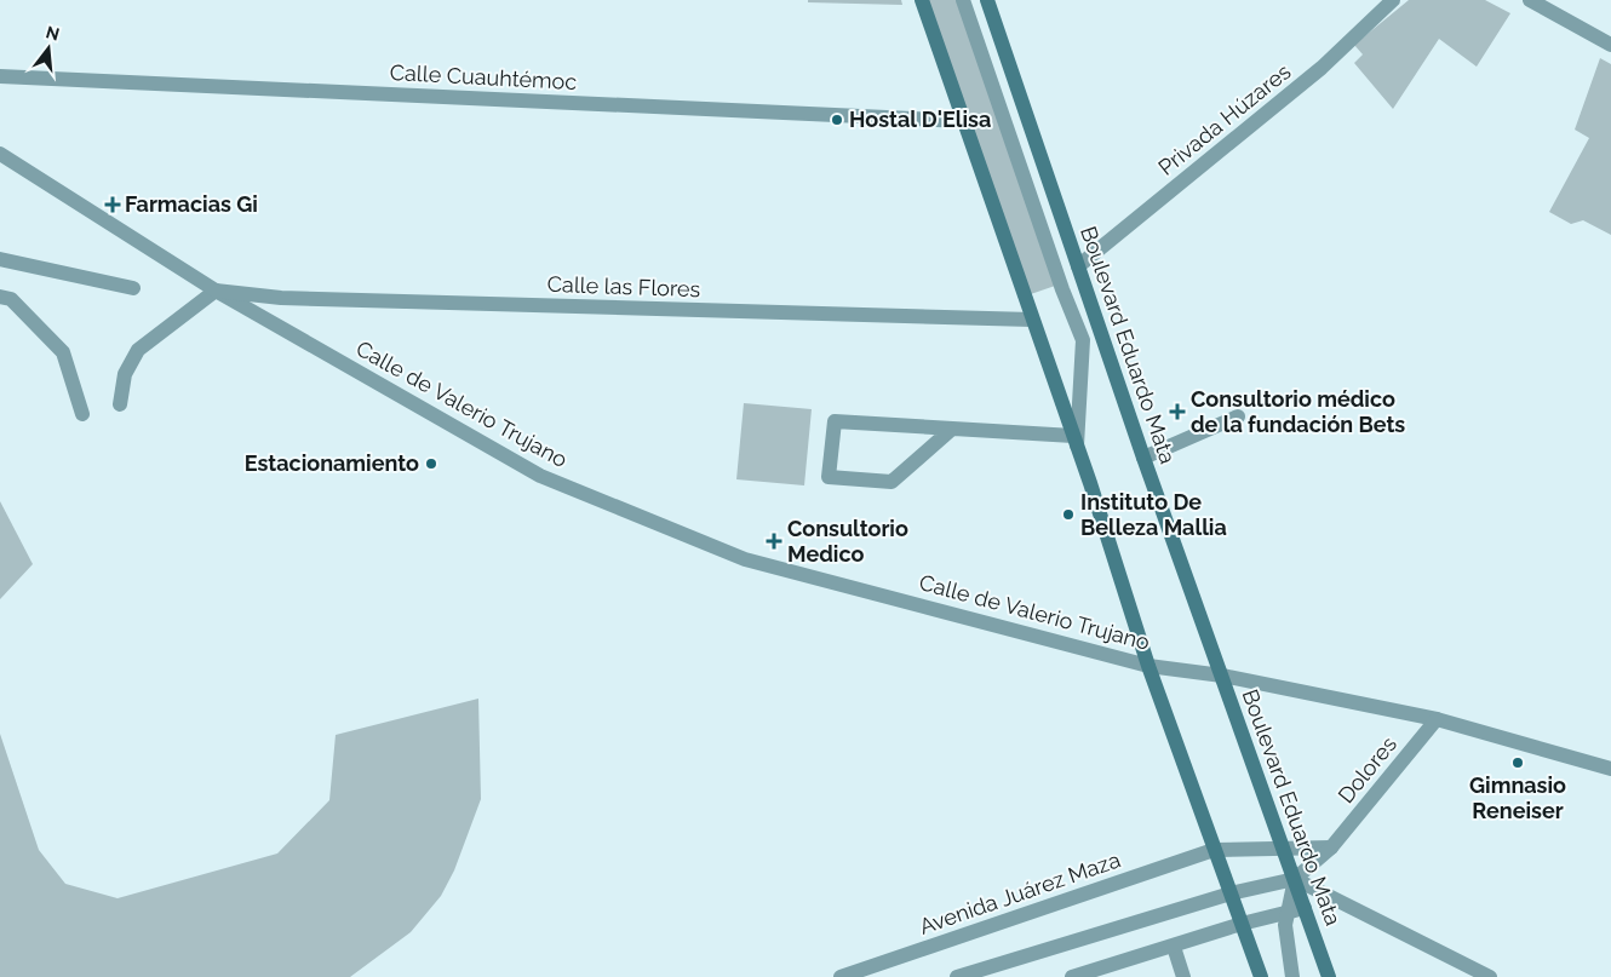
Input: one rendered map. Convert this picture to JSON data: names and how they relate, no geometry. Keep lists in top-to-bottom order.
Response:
{
  "streets": {
    "main road": ["Boulevard Eduardo Mata"],
    "street": [
      "Calle Cuauhtémoc",
      "Privada Húzares",
      "Calle las Flores",
      "Calle de Valerio Trujano",
      "Dolores",
      "Avenida Juárez Maza"
    ]
  },
  "crossings": [
    ["Privada Húzares", "Boulevard Eduardo Mata"],
    ["Calle las Flores", "Calle de Valerio Trujano"],
    ["Boulevard Eduardo Mata", "Calle de Valerio Trujano"],
    ["Boulevard Eduardo Mata", "Dolores"],
    ["Boulevard Eduardo Mata", "Avenida Juárez Maza"],
    ["Calle de Valerio Trujano", "Dolores"]
  ],
  "places": {
    "other": [
      "Hostal D'Elisa",
      "Estacionamiento",
      "Instituto De Belleza Mallia",
      "Gimnasio Reneiser"
    ],
    "health": ["Farmacias Gi", "Consultorio médico de la fundación Bets", "Consultorio Medico"]
  },
  "north": "top"
}
